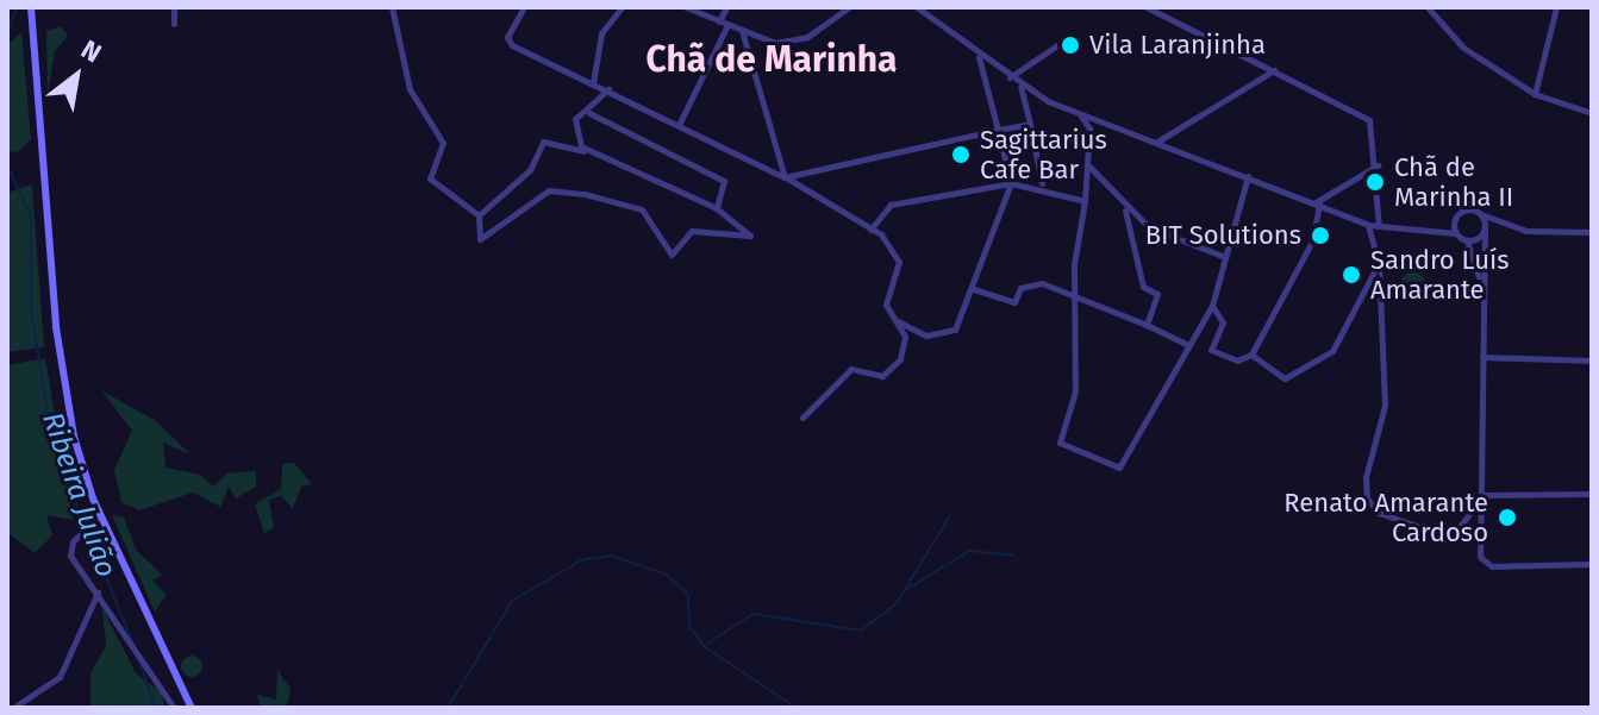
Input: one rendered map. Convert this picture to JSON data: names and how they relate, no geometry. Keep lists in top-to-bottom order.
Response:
{
  "districts": ["Chã de Marinha"],
  "water": ["Ribeira Julião"],
  "places": [
    "Vila Laranjinha",
    "Sagittarius Cafe Bar",
    "Chã de Marinha II",
    "BIT Solutions",
    "Sandro Luís Amarante",
    "Renato Amarante Cardoso"
  ],
  "north": "top right"
}
